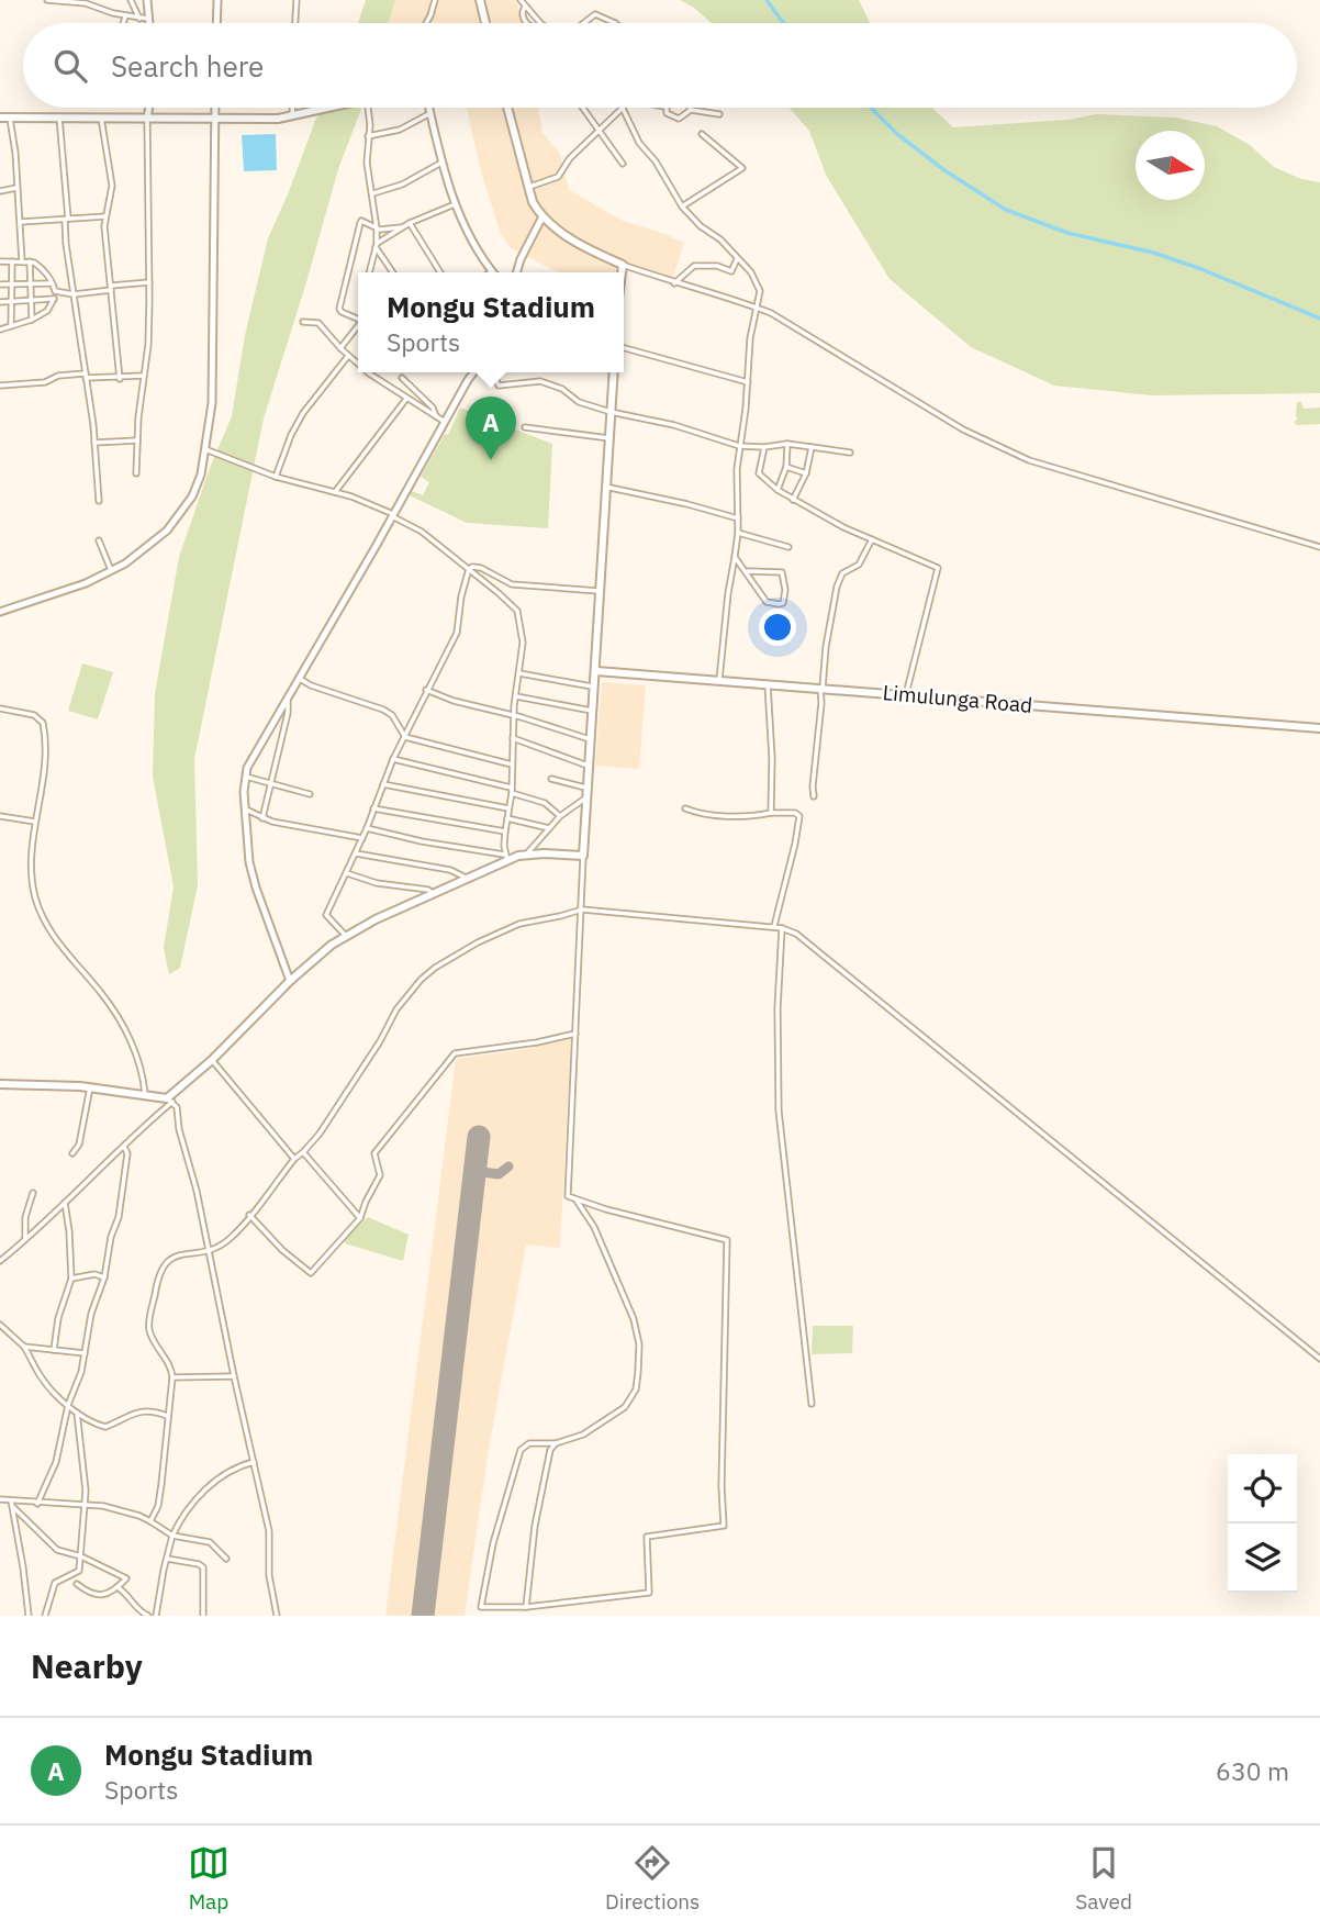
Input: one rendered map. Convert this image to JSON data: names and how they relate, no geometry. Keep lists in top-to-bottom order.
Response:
{
  "streets": {
    "main road": ["Limulunga Road"]
  },
  "north": "right",
  "page": {
    "search": "Search here",
    "popup": ["Mongu Stadium", "Sports"],
    "pins": "A",
    "heading": "Nearby",
    "list": [
      {
        "mark": "A",
        "name": "Mongu Stadium",
        "note": "Sports",
        "value": "630 m"
      }
    ],
    "nav": ["Map", "Directions", "Saved"]
  }
}
